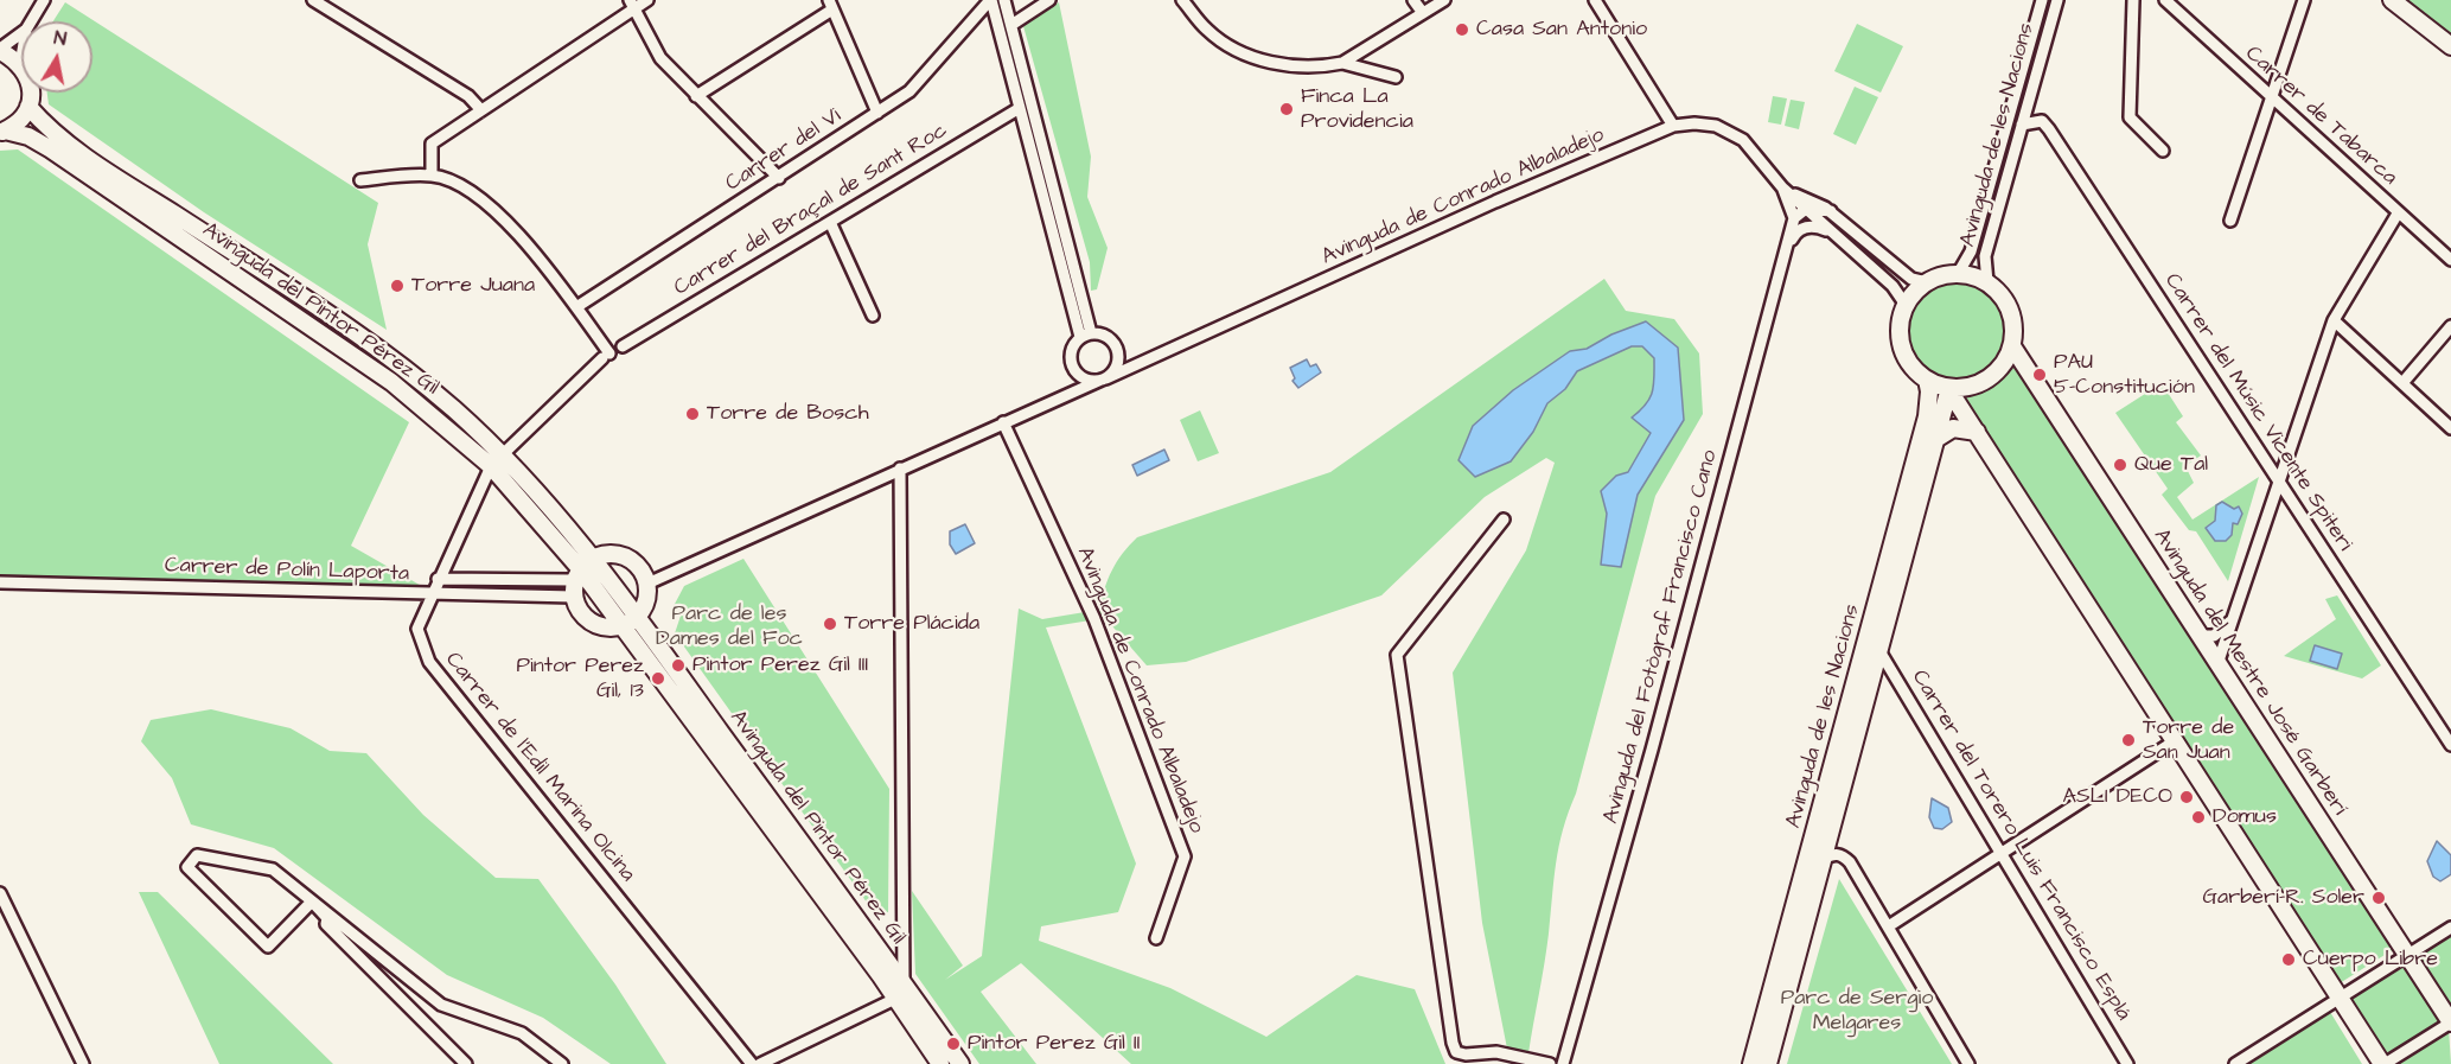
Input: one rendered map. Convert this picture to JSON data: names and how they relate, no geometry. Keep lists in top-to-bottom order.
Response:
{
  "streets": {
    "street": [
      "Carrer de Tabarca",
      "Avinguda de les Nacions",
      "Carrer del Vi",
      "Avinguda de Conrado Albaladejo",
      "Carrer del Braçal de Sant Roc",
      "Avinguda del Pintor Pérez Gil",
      "Carrer del Músic Vicente Spiteri",
      "Carrer de Polín Laporta",
      "Avinguda del Fotògraf Francisco Cano",
      "Avinguda del Mestre José Garberí",
      "Carrer de l'Edil Marina Olcina",
      "Carrer del Torero Luis Francisco Esplá"
    ]
  },
  "crossings": [
    ["Avinguda de les Nacions", "Carrer del Músic Vicente Spiteri"],
    ["Avinguda de les Nacions", "Avinguda del Mestre José Garberí"],
    ["Avinguda de les Nacions", "Carrer del Torero Luis Francisco Esplá"],
    ["Carrer del Vi", "Carrer de l'Edil Marina Olcina"],
    ["Avinguda del Pintor Pérez Gil", "Carrer de Polín Laporta"],
    ["Avinguda del Pintor Pérez Gil", "Carrer de l'Edil Marina Olcina"],
    ["Carrer de Polín Laporta", "Carrer de l'Edil Marina Olcina"]
  ],
  "parks": ["Parc de les Dames del Foc", "Parc de Sergio Melgares"],
  "places": [
    "Casa San Antonio",
    "Finca La Providencia",
    "Torre Juana",
    "PAU 5-Constitución",
    "Torre de Bosch",
    "Que Tal",
    "Torre Plácida",
    "Pintor Perez Gil III",
    "Pintor Perez Gil, 13",
    "Torre de San Juan",
    "ASLI DECO",
    "Domus",
    "Garberí-R. Soler",
    "Cuerpo Libre",
    "Pintor Perez Gil II"
  ],
  "north": "top"
}
